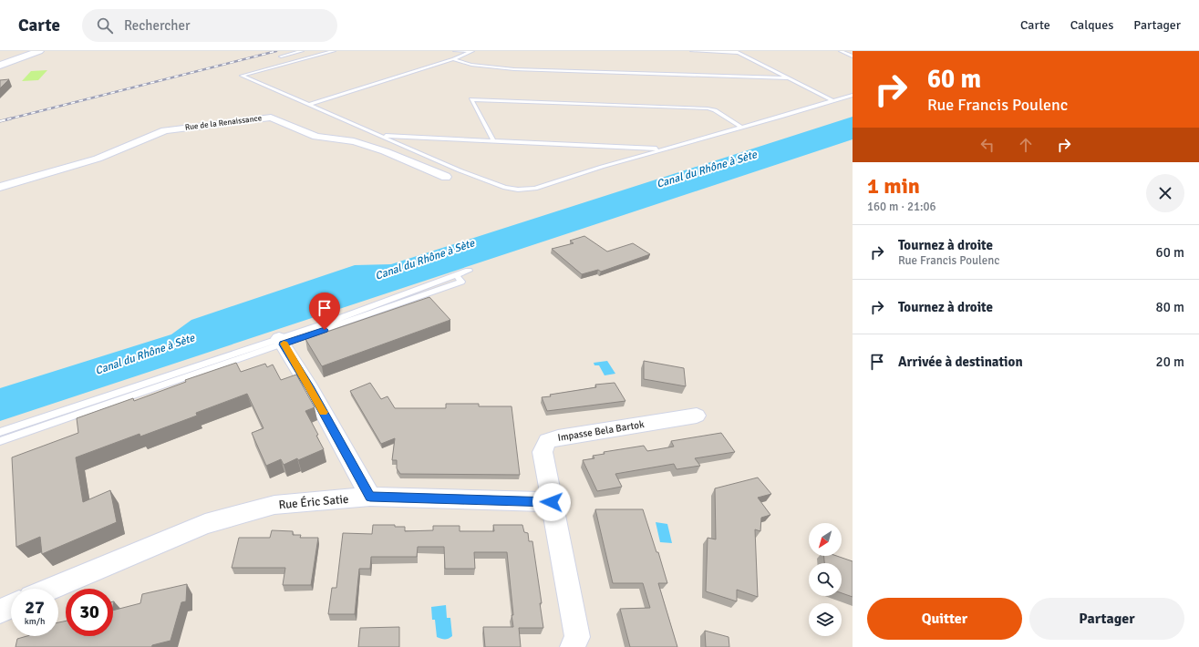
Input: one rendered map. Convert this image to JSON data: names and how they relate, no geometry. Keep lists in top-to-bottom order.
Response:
{
  "streets": {
    "street": ["Rue de la Renaissance", "Impasse Bela Bartok", "Rue Éric Satie"]
  },
  "crossings": [
    ["Impasse Bela Bartok", "Rue Éric Satie"]
  ],
  "water": ["Canal du Rhône à Sète"],
  "north": "bottom left",
  "page": {
    "header": "Carte",
    "search": "Rechercher",
    "nav": ["Carte", "Calques", "Partager"],
    "turn": ["60 m", "Rue Francis Poulenc"],
    "heading": ["1 min", "160 m · 21:06"],
    "list": [
      {
        "name": "Tournez à droite",
        "note": "Rue Francis Poulenc",
        "value": "60 m"
      },
      {
        "name": "Tournez à droite",
        "value": "80 m"
      },
      {
        "name": "Arrivée à destination",
        "value": "20 m"
      }
    ],
    "speed": "27 km/h",
    "limit": "30",
    "buttons": ["Quitter", "Partager"]
  }
}
